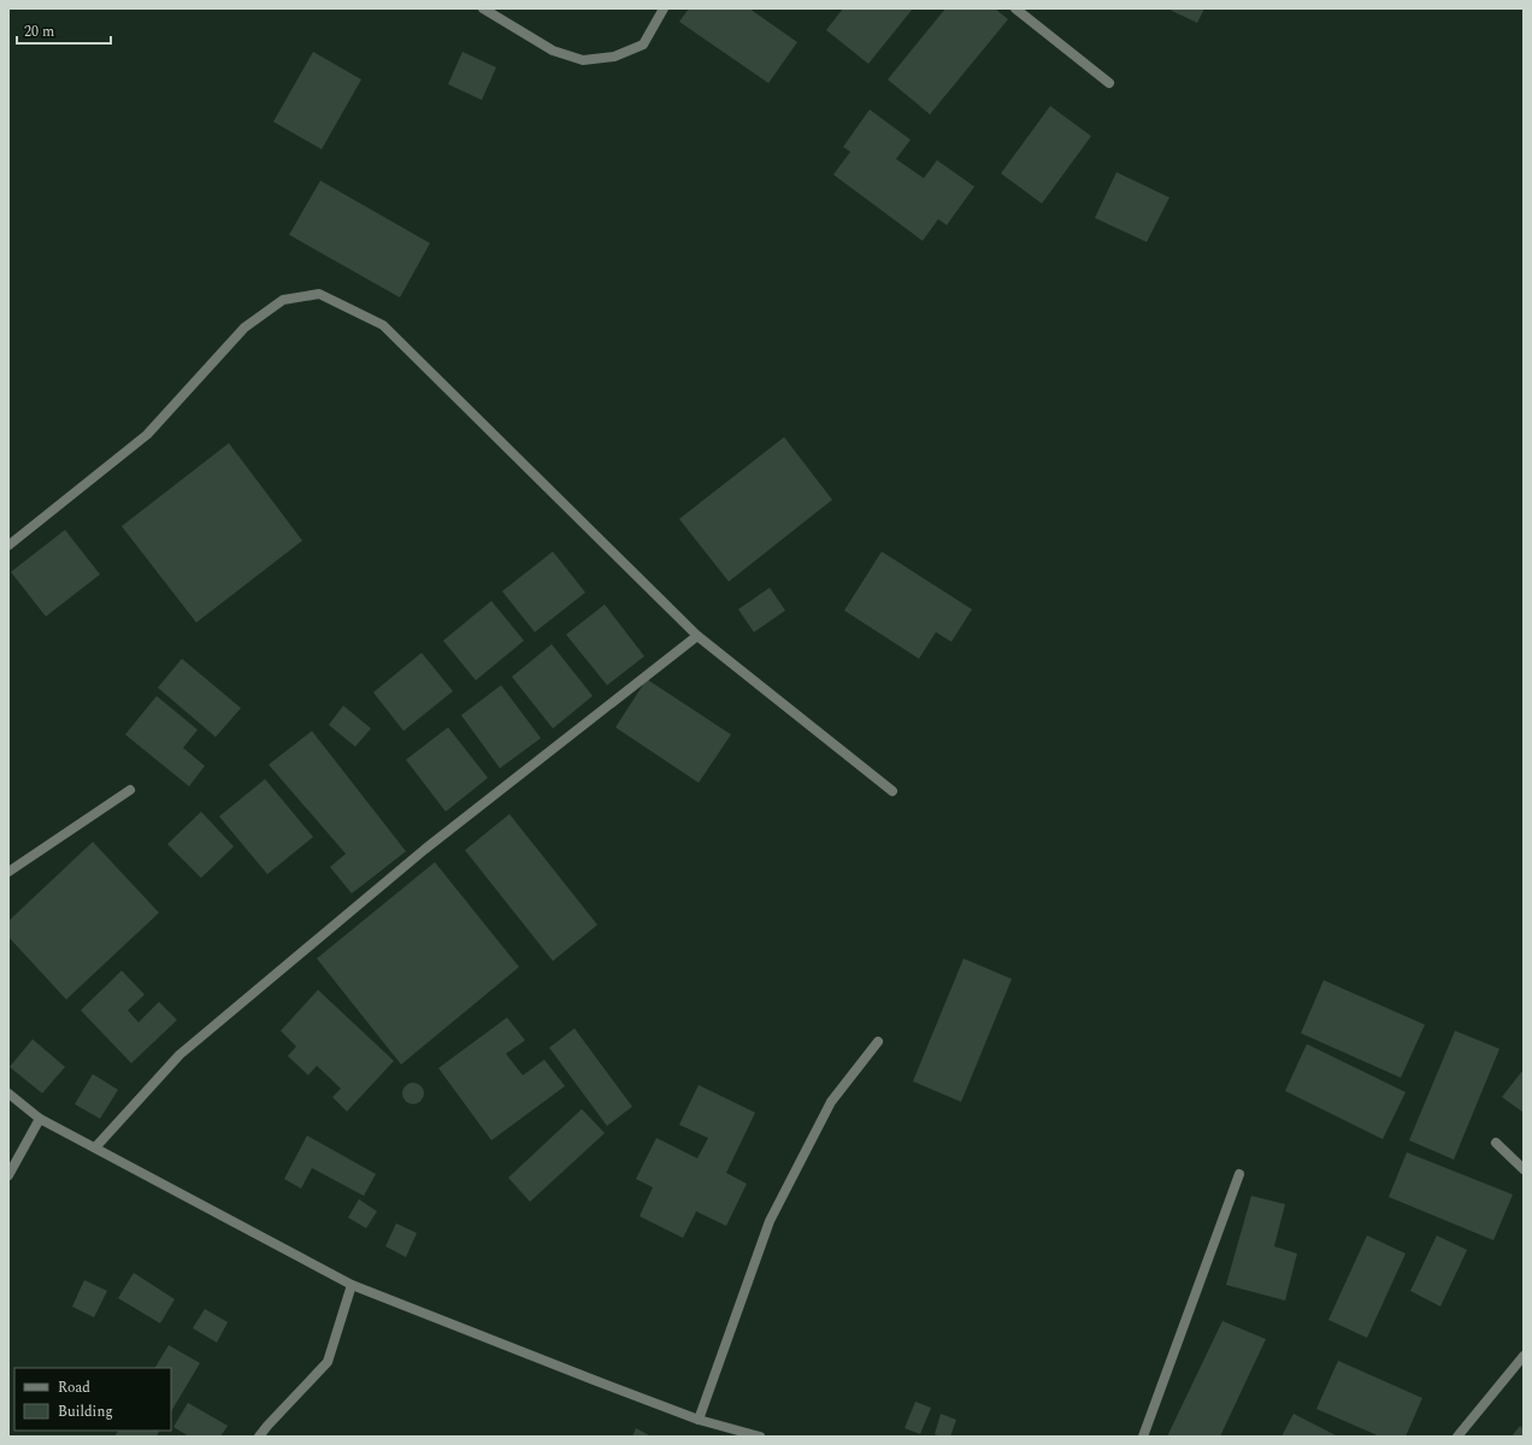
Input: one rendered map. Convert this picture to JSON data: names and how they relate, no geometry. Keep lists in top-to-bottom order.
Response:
{
  "legend": ["Road", "Building"],
  "scale_bar": "20 m"
}
